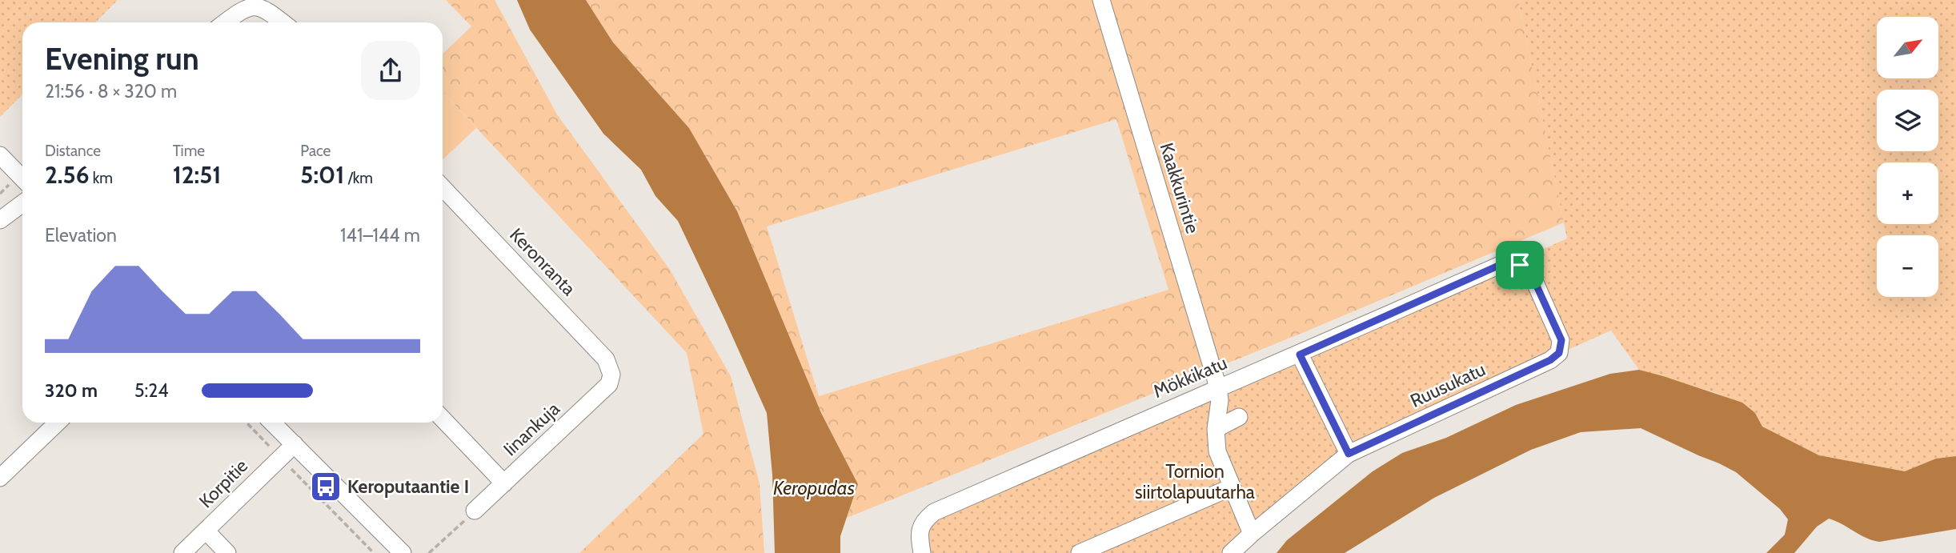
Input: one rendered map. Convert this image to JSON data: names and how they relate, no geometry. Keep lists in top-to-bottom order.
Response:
{
  "streets": {
    "street": [
      "Kaakkurintie",
      "Keronranta",
      "Mökkikatu",
      "Ruusukatu",
      "Iinankuja",
      "Korpitie"
    ]
  },
  "crossings": [
    ["Kaakkurintie", "Mökkikatu"],
    ["Keronranta", "Iinankuja"],
    ["Mökkikatu", "Ruusukatu"]
  ],
  "water": ["Keropudas"],
  "parks": ["Tornion siirtolapuutarha"],
  "places": {
    "bus stop": ["Keroputaantie I"]
  },
  "north": "top right",
  "page": {
    "map_buttons": ["+", "−"],
    "heading": ["Evening run", "21:56 · 8 × 320 m"],
    "stats": [
      ["Distance", "2.56 km"],
      ["Time", "12:51"],
      ["Pace", "5:01 /km"]
    ],
    "chart": ["Elevation", "141–144 m"],
    "list": [
      {
        "name": "320 m",
        "note": "5:24"
      }
    ]
  }
}
